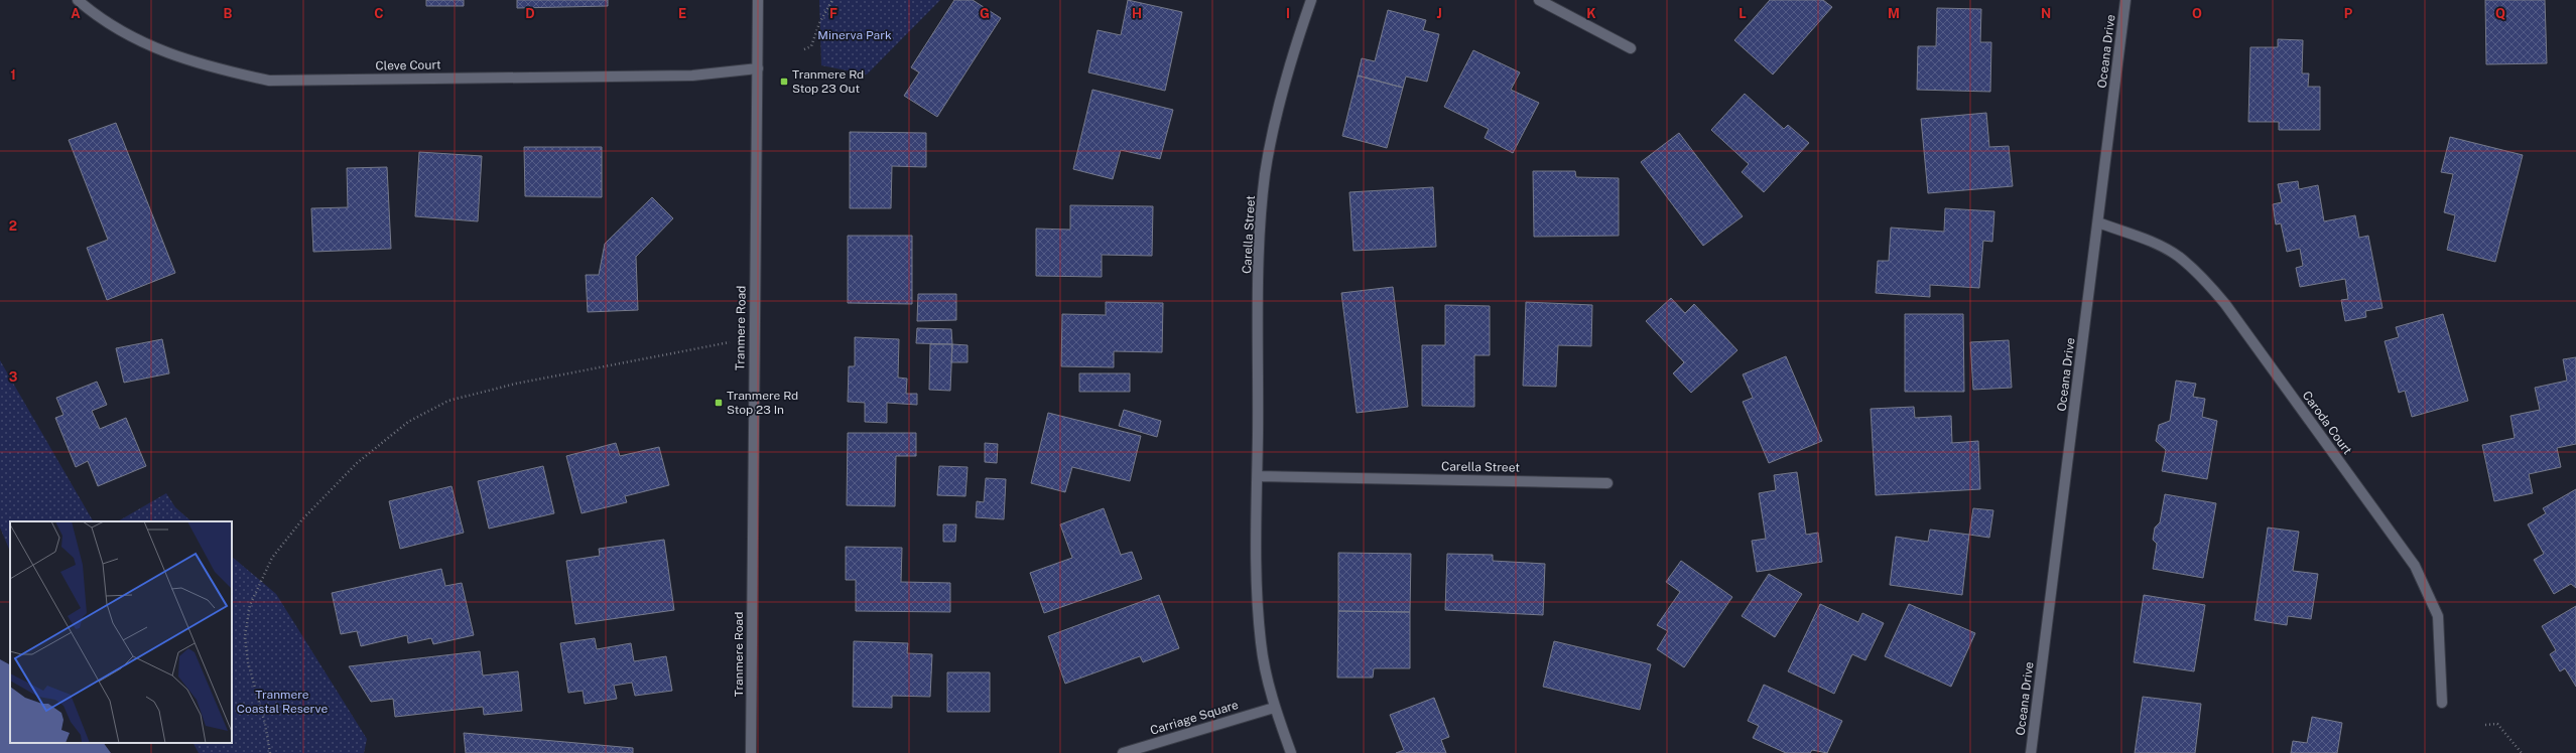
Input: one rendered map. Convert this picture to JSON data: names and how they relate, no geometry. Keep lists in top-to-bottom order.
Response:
{
  "streets": {
    "street": [
      "Oceana Drive",
      "Cleve Court",
      "Carella Street",
      "Tranmere Road",
      "Caroda Court",
      "Carriage Square"
    ]
  },
  "crossings": [
    ["Oceana Drive", "Caroda Court"],
    ["Cleve Court", "Tranmere Road"],
    ["Carella Street", "Carriage Square"]
  ],
  "parks": ["Minerva Park", "Tranmere Coastal Reserve"],
  "places": {
    "transit": ["Tranmere Rd Stop 23 Out", "Tranmere Rd Stop 23 In"]
  },
  "grid": {
    "columns": [
      "A",
      "B",
      "C",
      "D",
      "E",
      "F",
      "G",
      "H",
      "I",
      "J",
      "K",
      "L",
      "M",
      "N",
      "O",
      "P",
      "Q"
    ],
    "rows": ["1", "2", "3"]
  }
}
